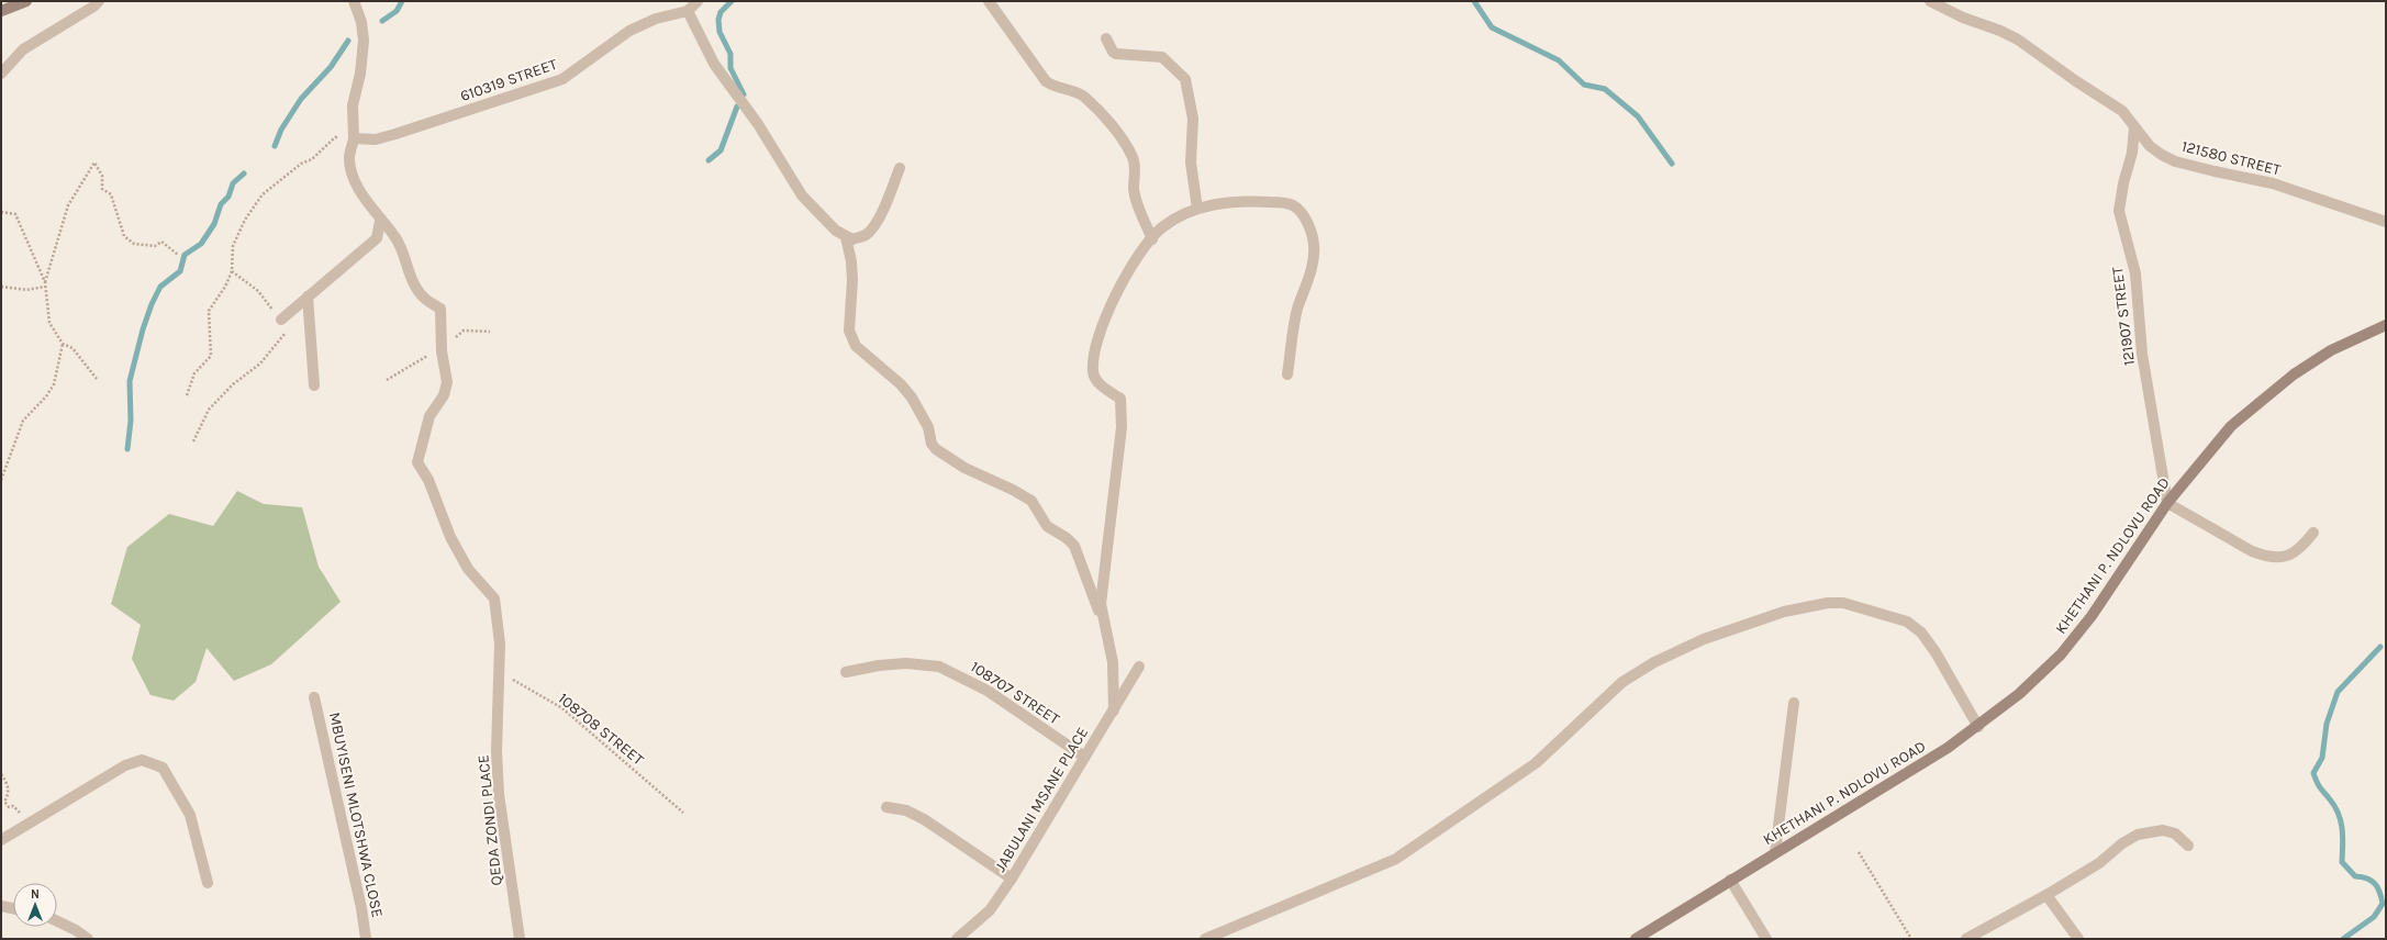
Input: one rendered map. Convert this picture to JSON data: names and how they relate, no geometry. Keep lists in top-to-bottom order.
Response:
{
  "streets": {
    "street": [
      "610319 STREET",
      "121580 STREET",
      "121907 STREET",
      "KHETHANI P. NDLOVU ROAD",
      "108707 STREET",
      "JABULANI MSANE PLACE",
      "MBUYISENI MLOTSHWA CLOSE",
      "QEDA ZONDI PLACE"
    ],
    "path": ["108708 STREET"]
  },
  "crossings": [
    ["121580 STREET", "121907 STREET"],
    ["121907 STREET", "KHETHANI P. NDLOVU ROAD"],
    ["108707 STREET", "JABULANI MSANE PLACE"],
    ["108708 STREET", "QEDA ZONDI PLACE"]
  ],
  "north": "top"
}
